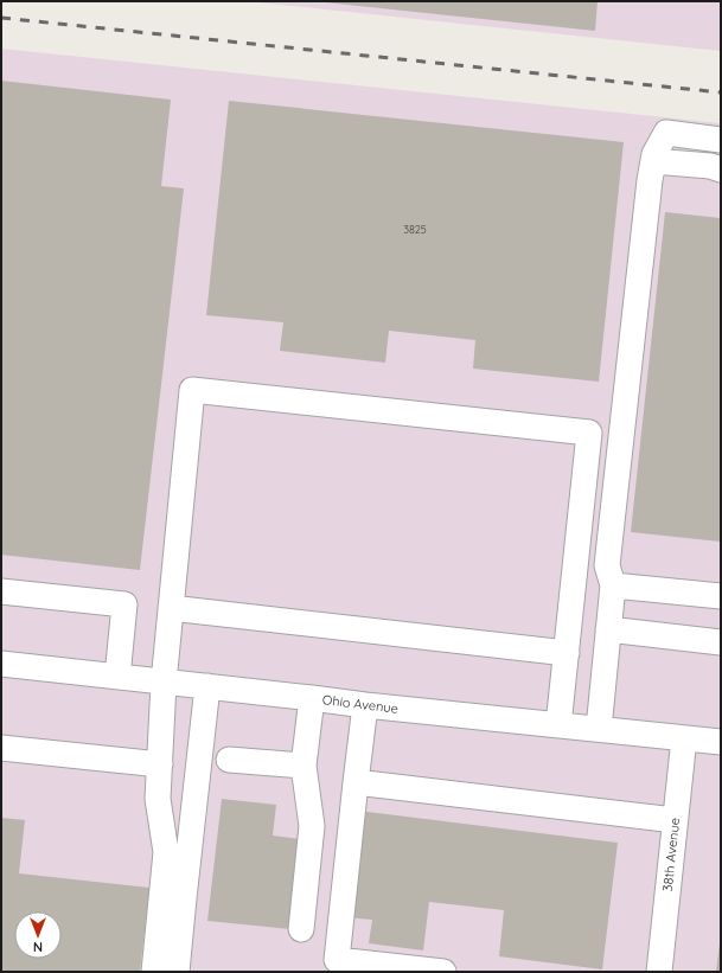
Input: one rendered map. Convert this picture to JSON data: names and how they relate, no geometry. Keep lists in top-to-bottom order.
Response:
{
  "streets": {
    "street": ["Ohio Avenue", "38th Avenue"]
  },
  "crossings": [
    ["Ohio Avenue", "38th Avenue"]
  ],
  "house_numbers": ["3825"],
  "north": "bottom"
}
